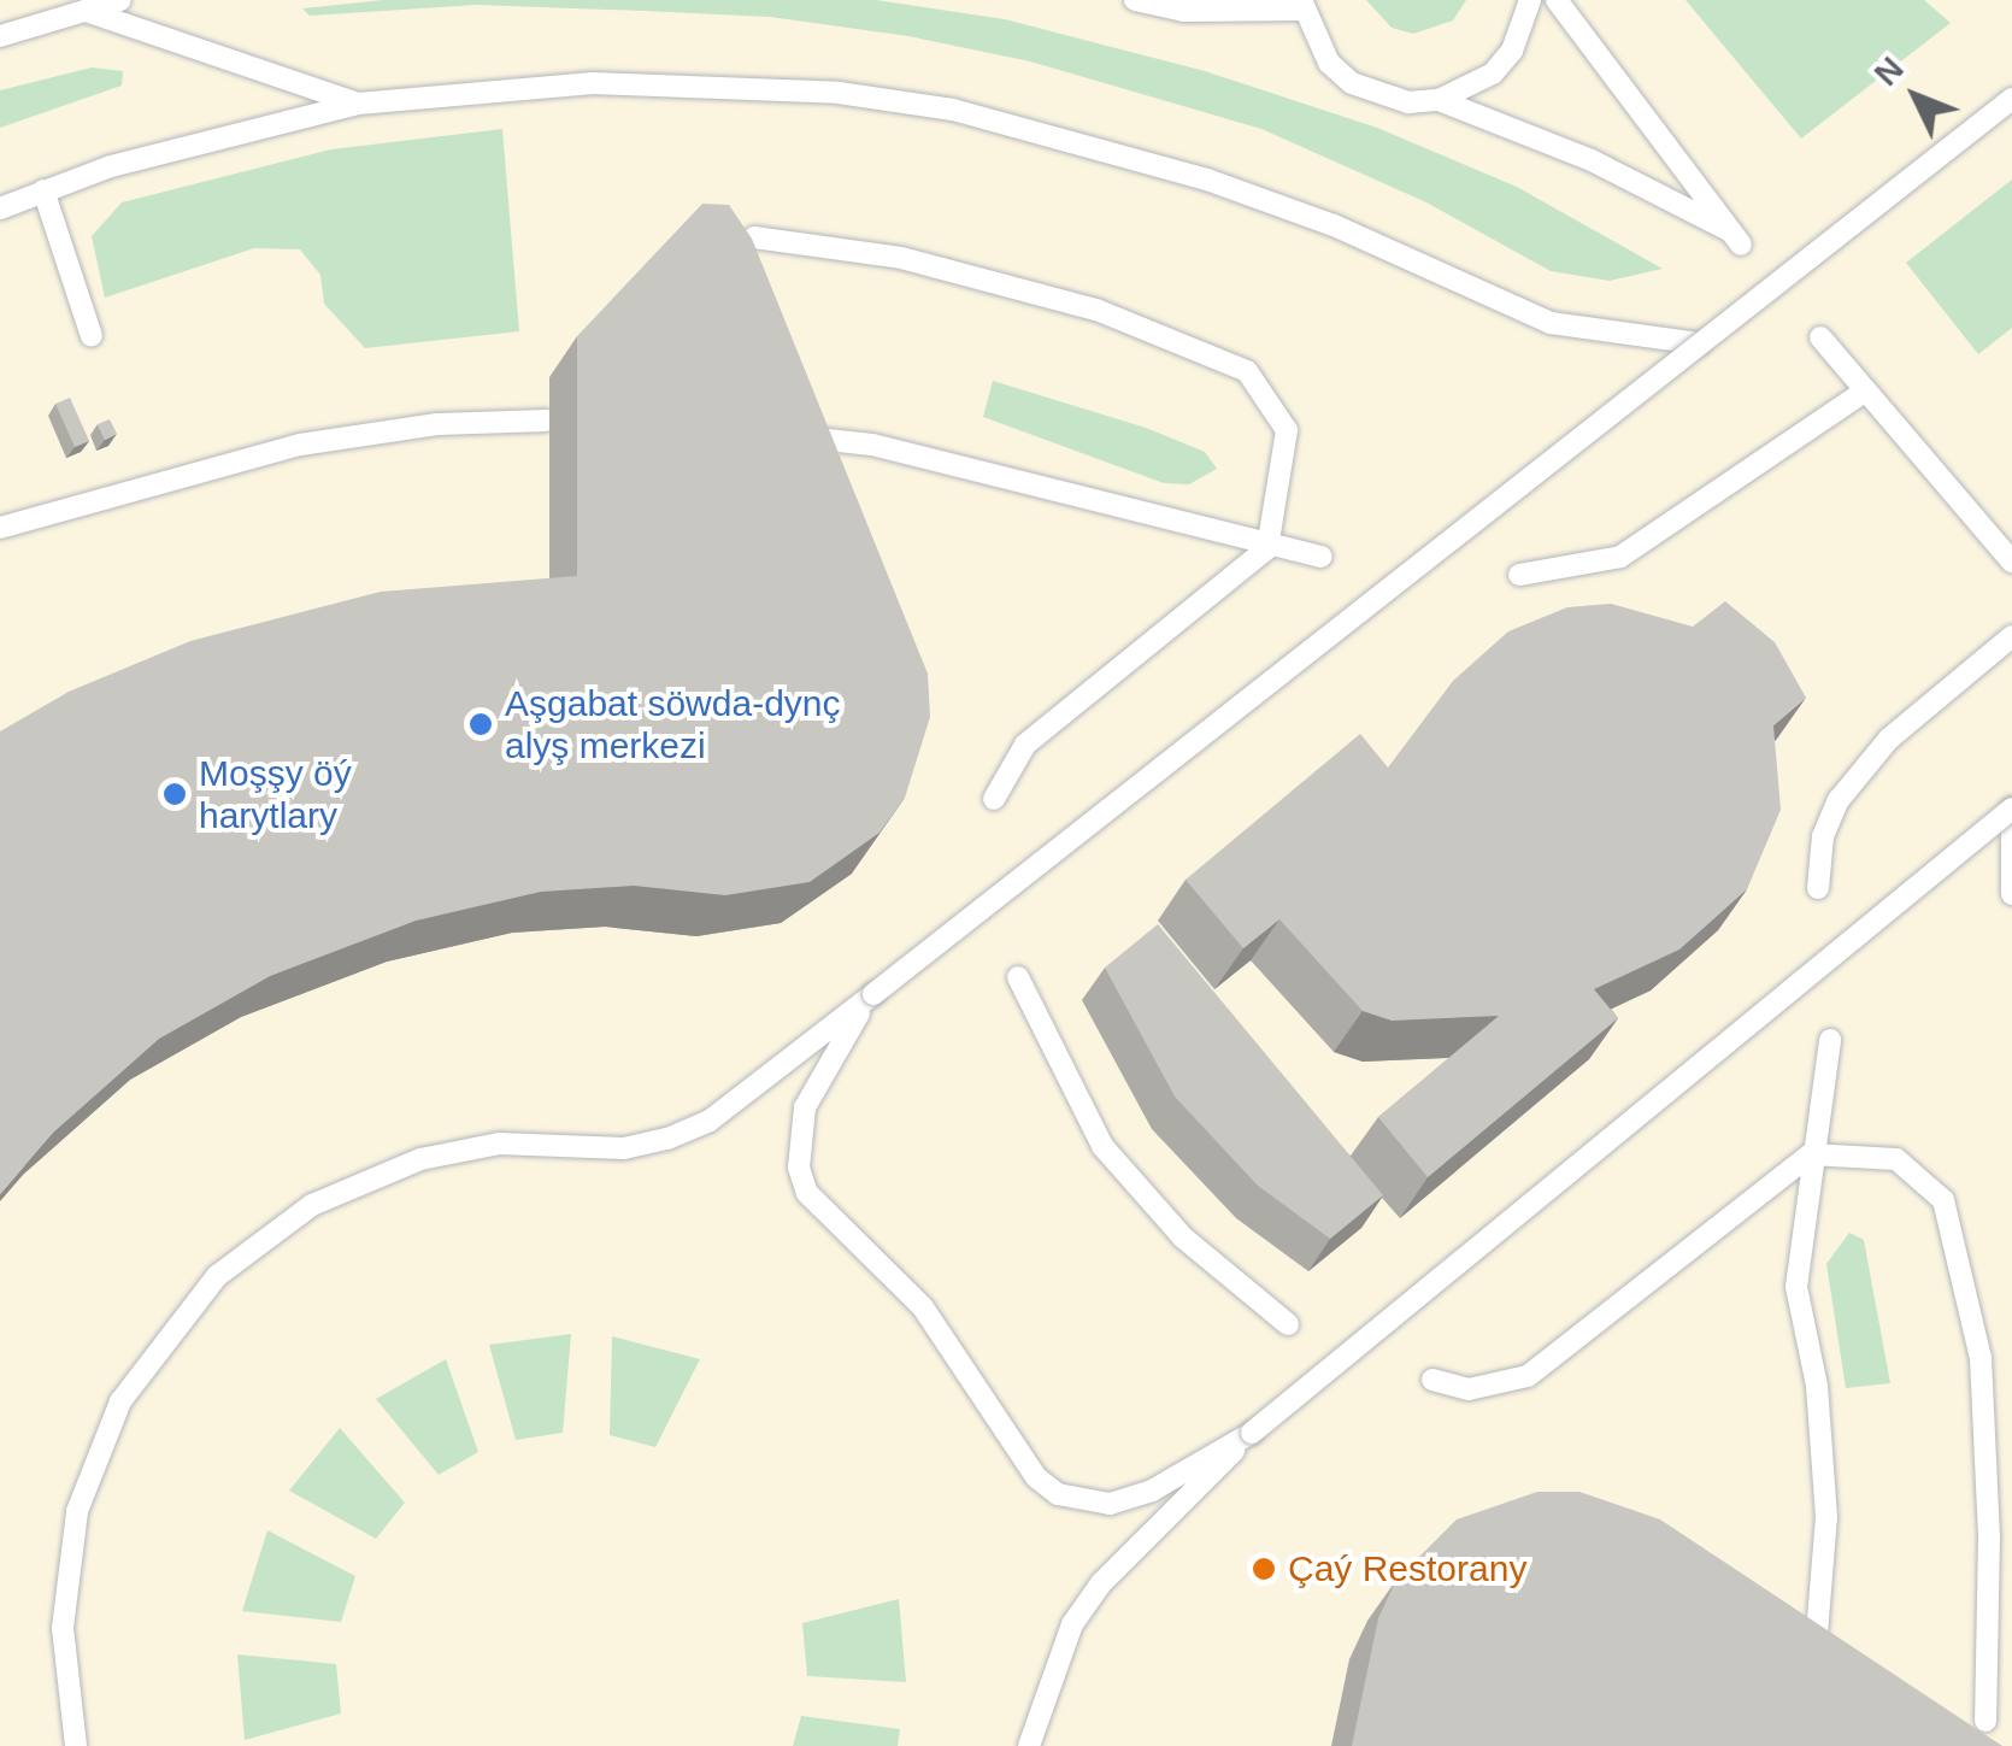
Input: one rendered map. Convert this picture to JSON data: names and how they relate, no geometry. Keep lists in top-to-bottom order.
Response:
{
  "places": ["Aşgabat söwda-dynç alyş merkezi", "Moşşy öý harytlary", "Çaý Restorany"],
  "north": "top left"
}
